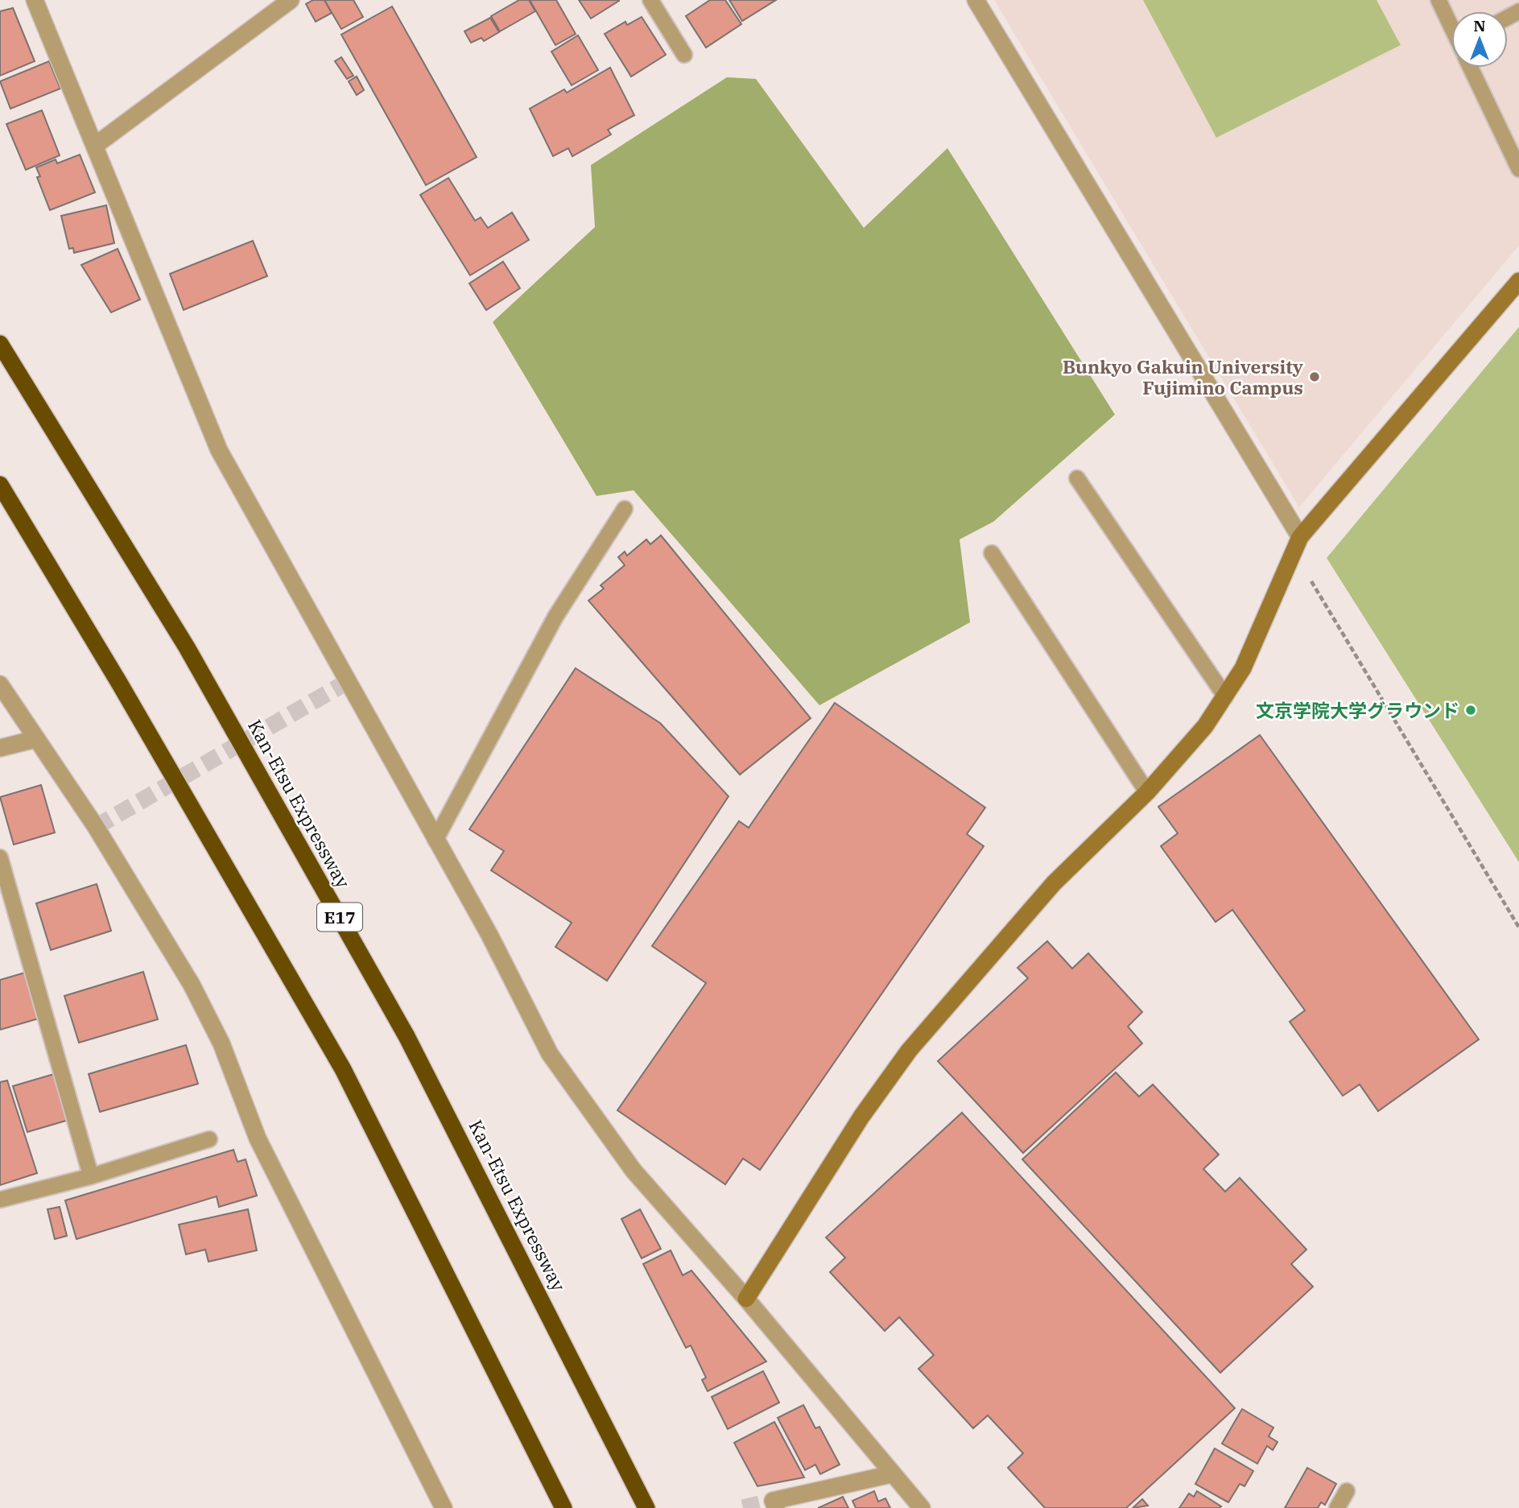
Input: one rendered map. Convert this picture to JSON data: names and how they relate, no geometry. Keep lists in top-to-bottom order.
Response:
{
  "streets": {
    "highway": ["Kan-Etsu Expressway", "E17"]
  },
  "places": ["Bunkyo Gakuin University Fujimino Campus", "文京学院大学グラウンド"],
  "north": "top"
}
